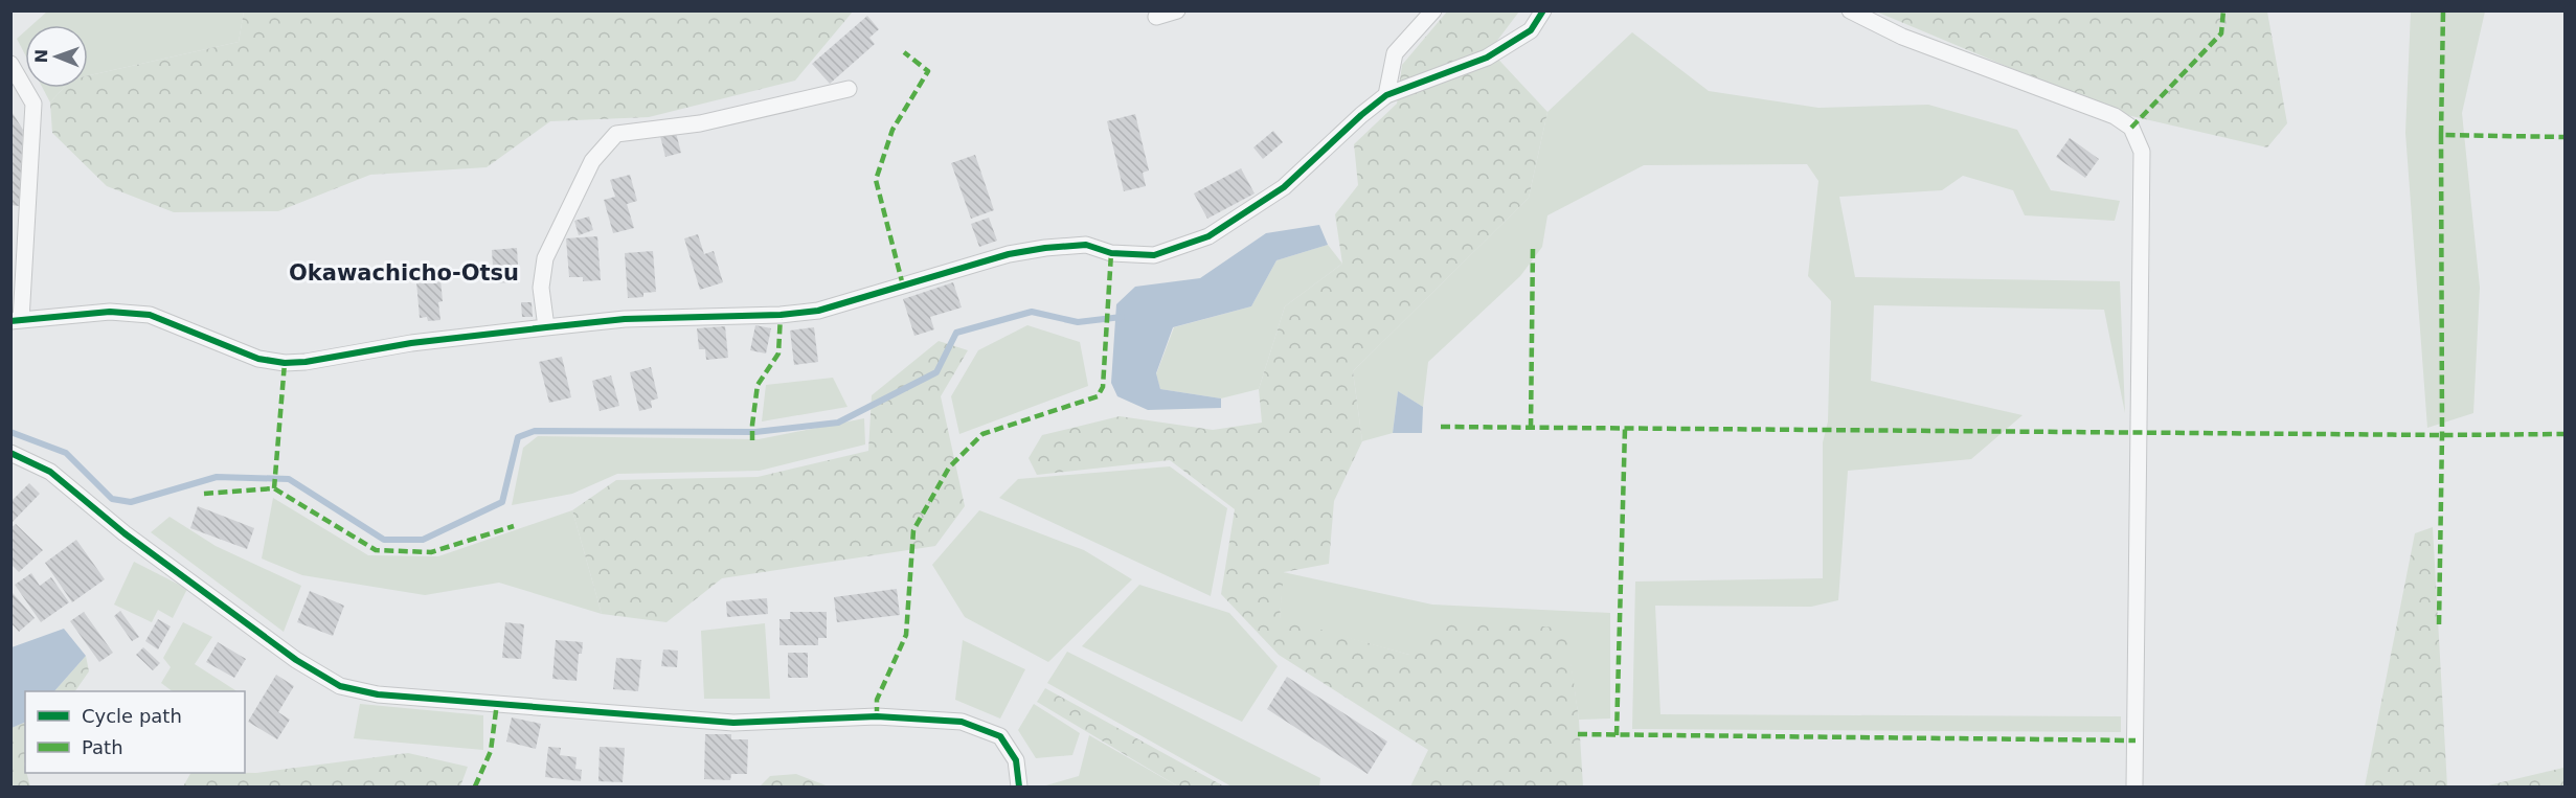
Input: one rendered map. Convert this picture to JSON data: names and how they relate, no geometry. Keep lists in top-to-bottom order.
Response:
{
  "districts": ["Okawachicho-Otsu"],
  "legend": ["Cycle path", "Path"],
  "north": "left"
}
